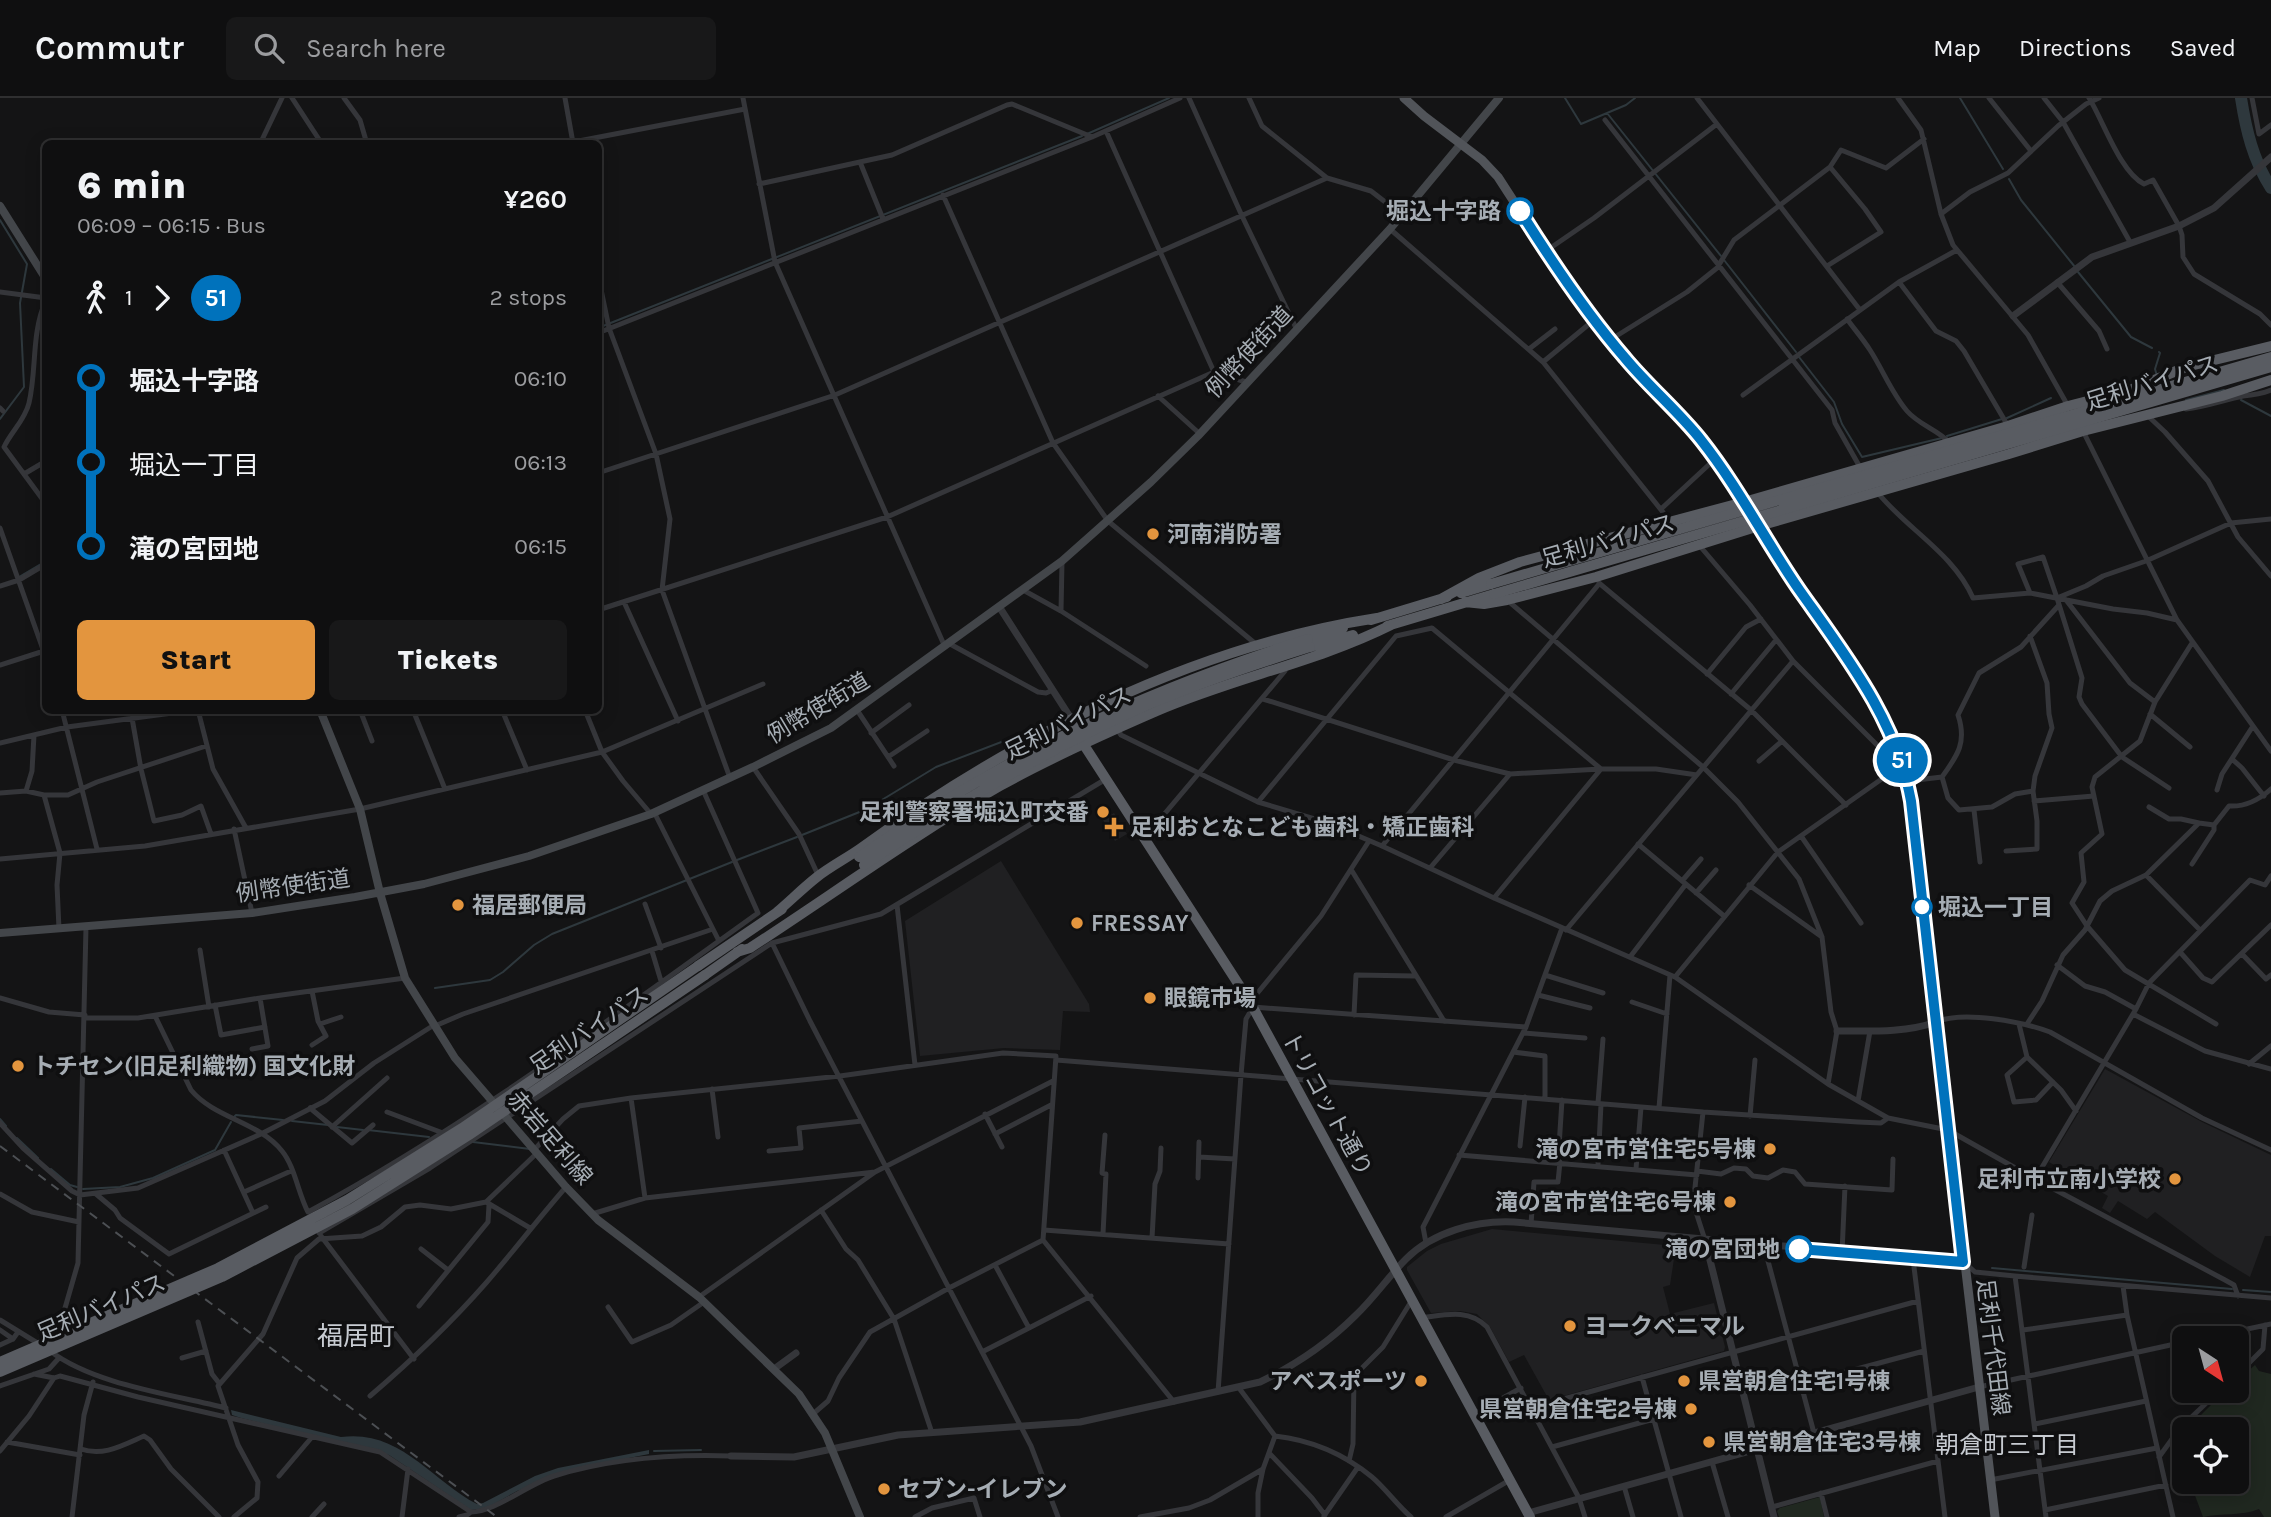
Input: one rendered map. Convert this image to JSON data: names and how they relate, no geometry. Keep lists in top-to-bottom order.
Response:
{
  "streets": {
    "highway": ["足利バイパス", "トリコット通り"],
    "main road": ["例幣使街道", "赤岩足利線", "足利千代田線"]
  },
  "crossings": [
    ["例幣使街道", "赤岩足利線"],
    ["例幣使街道", "足利千代田線"]
  ],
  "districts": ["福居町", "朝倉町三丁目"],
  "places": {
    "other": [
      "堀込十字路",
      "河南消防署",
      "足利警察署堀込町交番",
      "福居郵便局",
      "堀込一丁目",
      "FRESSAY",
      "眼鏡市場",
      "トチセン(旧足利織物) 国文化財",
      "滝の宮市営住宅5号棟",
      "足利市立南小学校",
      "滝の宮市営住宅6号棟",
      "滝の宮団地",
      "ヨークベニマル",
      "アベスポーツ",
      "県営朝倉住宅1号棟",
      "県営朝倉住宅2号棟",
      "県営朝倉住宅3号棟",
      "セブン-イレブン"
    ],
    "health": ["足利おとなこども歯科・矯正歯科"]
  },
  "lines": ["bus line 51"],
  "north": "bottom right",
  "page": {
    "header": "Commutr",
    "search": "Search here",
    "nav": ["Map", "Directions", "Saved"],
    "on_map": "51",
    "heading": ["6 min", "06:09 – 06:15 · Bus", "¥260"],
    "legs": ["1", "51", "2 stops"],
    "list": [
      {
        "name": "堀込十字路",
        "value": "06:10"
      },
      {
        "name": "堀込一丁目",
        "value": "06:13"
      },
      {
        "name": "滝の宮団地",
        "value": "06:15"
      }
    ],
    "buttons": ["Start", "Tickets"]
  }
}
